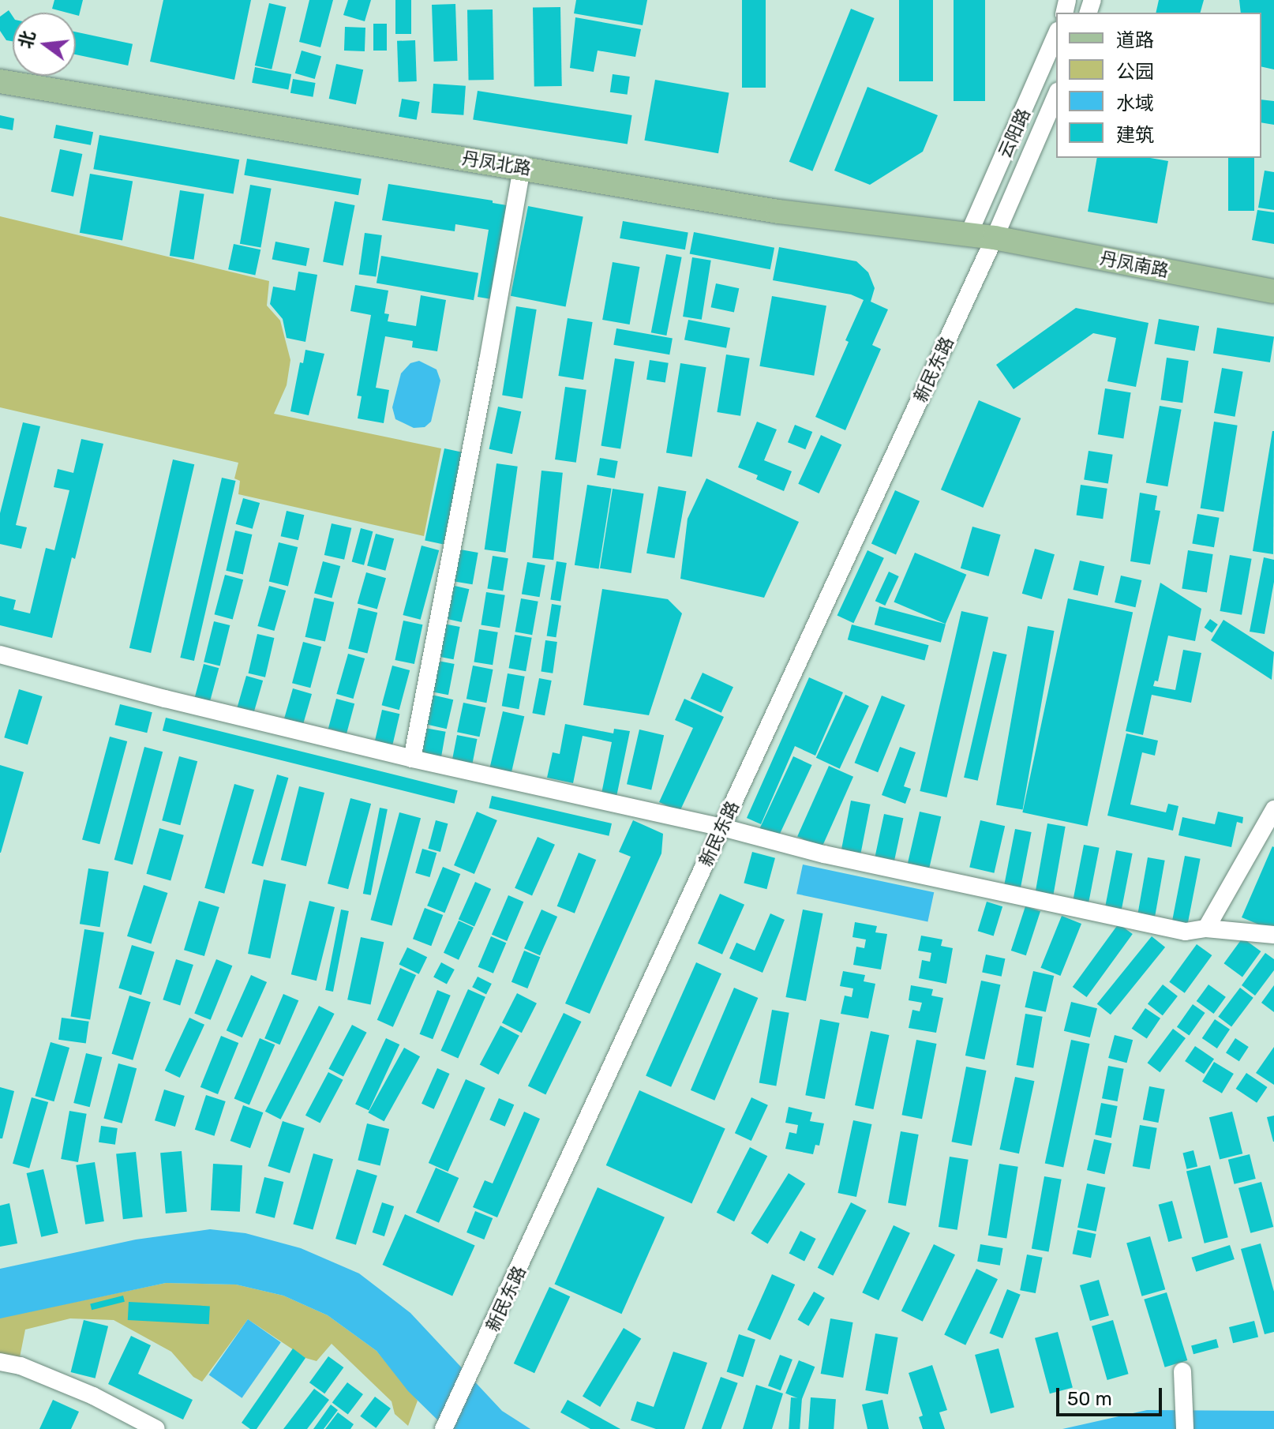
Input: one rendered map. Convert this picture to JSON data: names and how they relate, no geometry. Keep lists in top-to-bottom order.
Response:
{
  "streets": {
    "main road": ["丹凤北路", "丹凤南路"],
    "street": ["云阳路", "新民东路"]
  },
  "crossings": [
    ["云阳路", "丹凤北路"],
    ["云阳路", "丹凤南路"],
    ["云阳路", "新民东路"],
    ["丹凤北路", "丹凤南路"],
    ["丹凤北路", "新民东路"],
    ["丹凤南路", "新民东路"]
  ],
  "legend": [
    "道路",
    "公园",
    "水域",
    "建筑"
  ],
  "scale_bar": "50 m",
  "north": "left"
}
